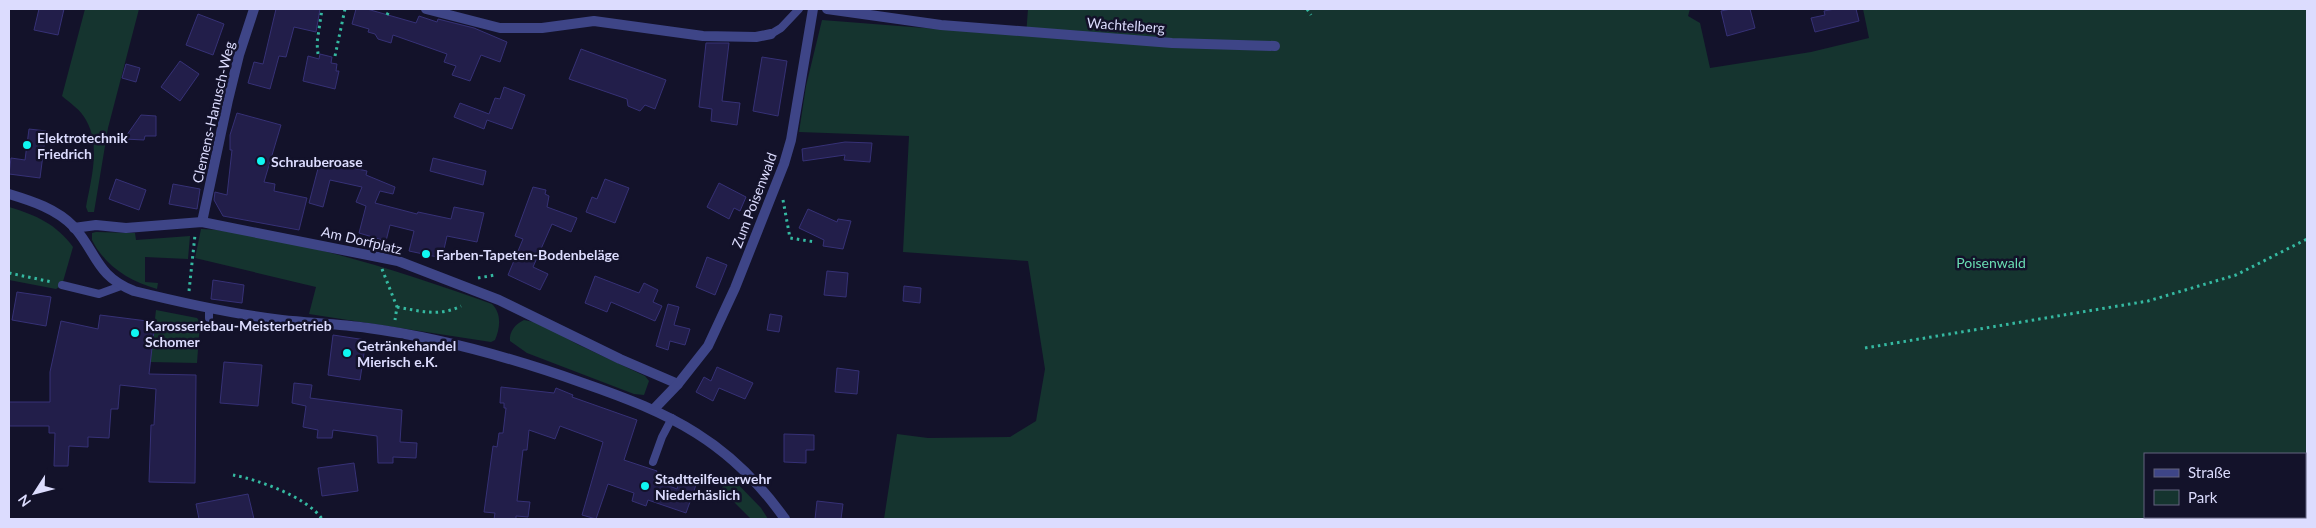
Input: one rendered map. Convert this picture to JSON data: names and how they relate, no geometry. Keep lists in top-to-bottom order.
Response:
{
  "streets": {
    "street": [
      "Wachtelberg",
      "Clemens-Hanusch-Weg",
      "Zum Poisenwald",
      "Am Dorfplatz"
    ]
  },
  "crossings": [
    ["Clemens-Hanusch-Weg", "Am Dorfplatz"],
    ["Zum Poisenwald", "Am Dorfplatz"]
  ],
  "parks": ["Poisenwald"],
  "places": [
    "Elektrotechnik Friedrich",
    "Schrauberoase",
    "Farben-Tapeten-Bodenbeläge",
    "Karosseriebau-Meisterbetrieb Schomer",
    "Getränkehandel Mierisch e.K.",
    "Stadtteilfeuerwehr Niederhäslich"
  ],
  "legend": ["Straße", "Park"],
  "north": "bottom left"
}
